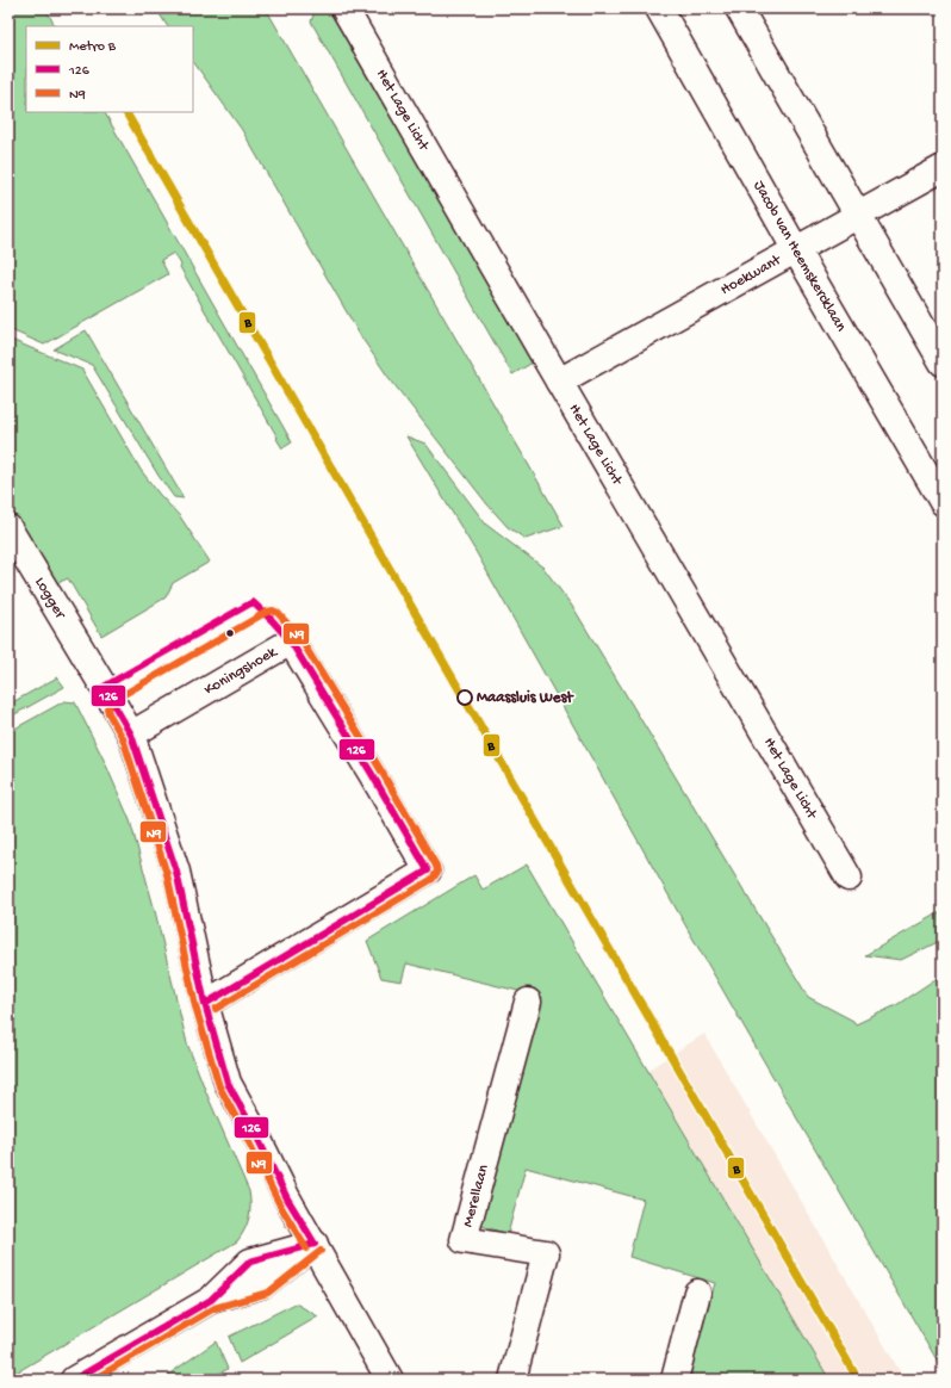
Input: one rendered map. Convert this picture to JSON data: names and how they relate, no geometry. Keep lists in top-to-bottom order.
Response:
{
  "streets": {
    "street": [
      "Het Lage Licht",
      "Jacob van Heemskercklaan",
      "Hoekwant",
      "Logger",
      "Koningshoek",
      "Merellaan"
    ]
  },
  "crossings": [
    ["Het Lage Licht", "Hoekwant"],
    ["Jacob van Heemskercklaan", "Hoekwant"],
    ["Logger", "Koningshoek"]
  ],
  "places": ["Maassluis West"],
  "lines": ["metro line B", "transit line 126", "transit line N9"],
  "legend": ["Metro B", "126", "N9"]
}
